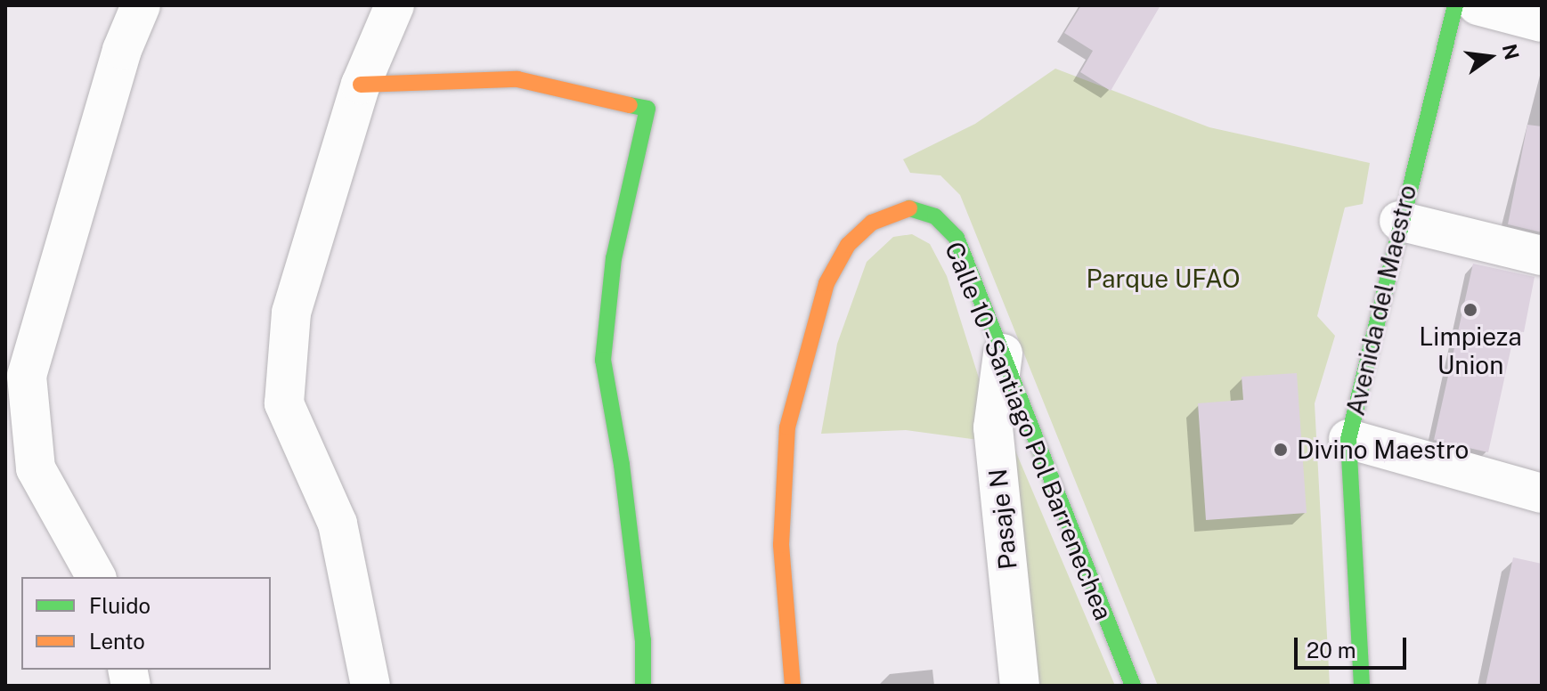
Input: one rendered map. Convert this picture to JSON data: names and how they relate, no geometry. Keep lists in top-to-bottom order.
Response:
{
  "streets": {
    "main road": ["Avenida del Maestro", "Calle 10 - Santiago Pol Barrenechea"],
    "street": ["Pasaje N"]
  },
  "crossings": [
    ["Calle 10 - Santiago Pol Barrenechea", "Pasaje N"]
  ],
  "parks": ["Parque UFAO"],
  "places": ["Limpieza Union", "Divino Maestro"],
  "legend": ["Fluido", "Lento"],
  "scale_bar": "20 m",
  "north": "right"
}
